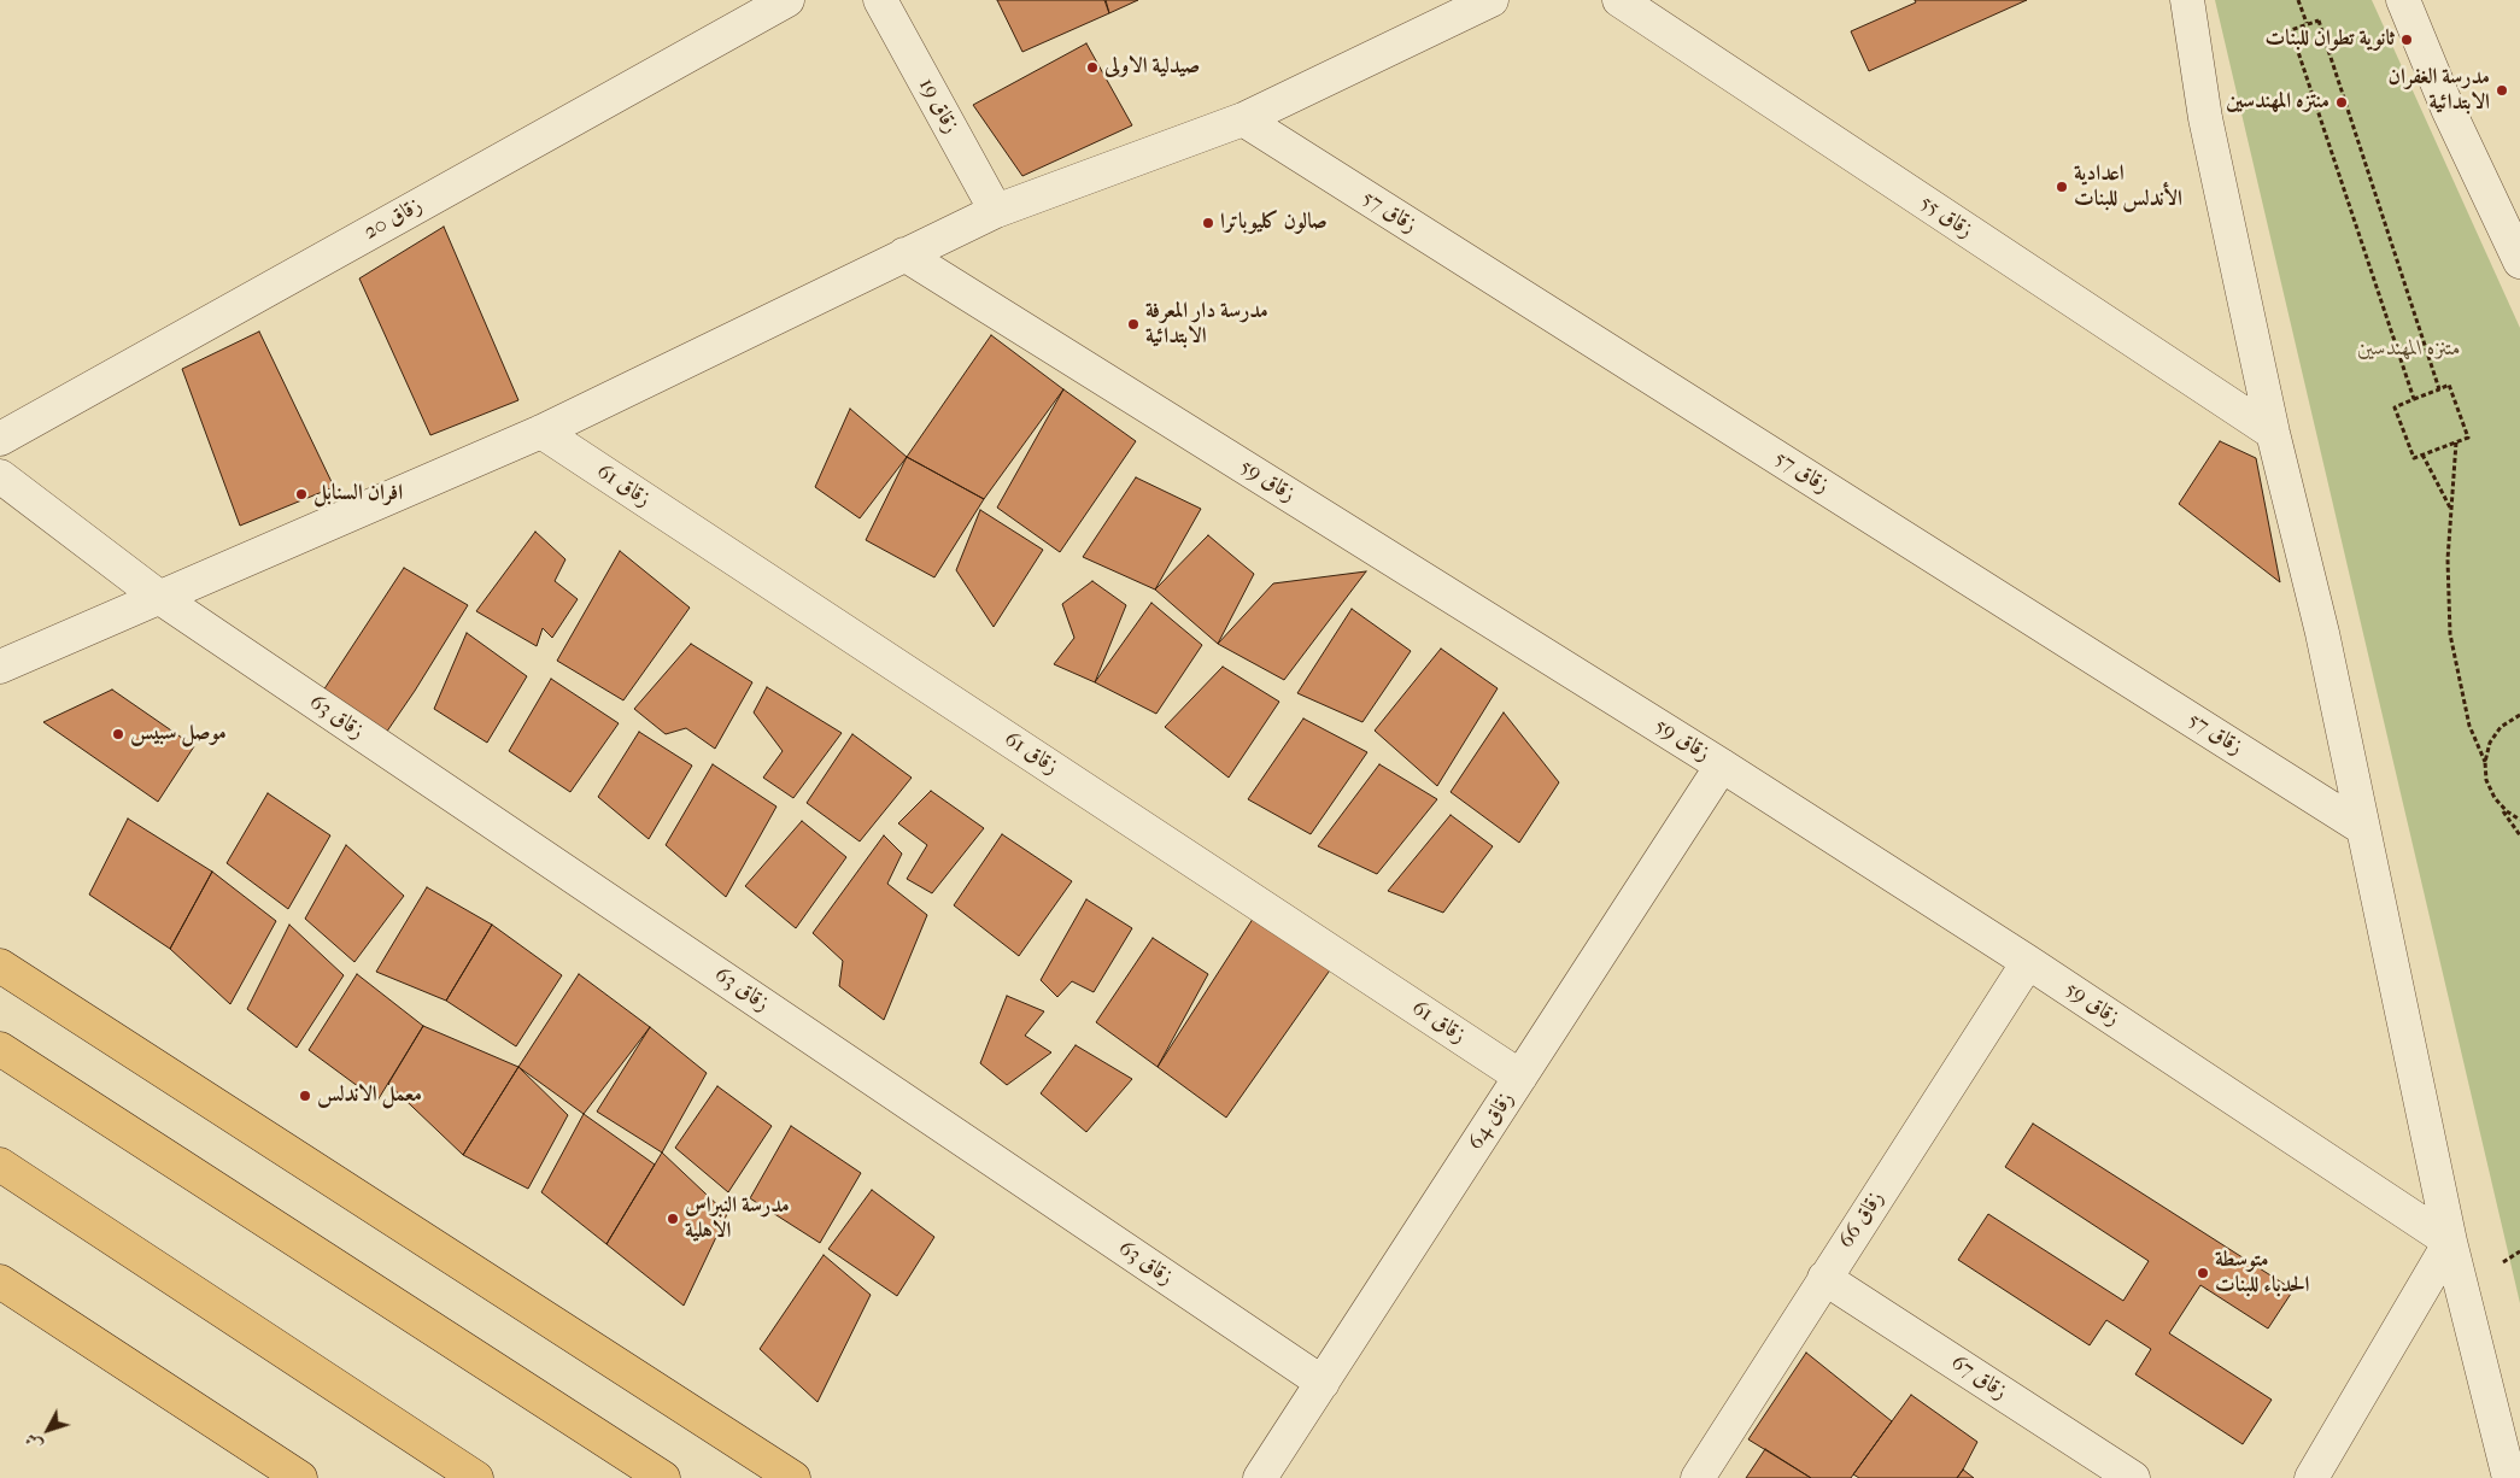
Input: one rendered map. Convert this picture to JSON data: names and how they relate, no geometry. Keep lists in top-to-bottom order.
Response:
{
  "streets": {
    "street": [
      "زقاق 19",
      "زقاق 57",
      "زقاق 55",
      "زقاق 20",
      "زقاق 59",
      "زقاق 61",
      "زقاق 63",
      "زقاق 64",
      "زقاق 66",
      "زقاق 67"
    ]
  },
  "crossings": [
    ["زقاق 59", "زقاق 64"],
    ["زقاق 59", "زقاق 66"],
    ["زقاق 61", "زقاق 64"],
    ["زقاق 63", "زقاق 64"],
    ["زقاق 66", "زقاق 67"]
  ],
  "parks": ["متنزه المهندسين"],
  "places": [
    "ثانوية تطوان للبنات",
    "صيدلية الاولى",
    "مدرسة الغفران الابتدائية",
    "منتزه المهندسين",
    "اعدادية الأندلس للبنات",
    "صالون كليوباترا",
    "مدرسة دار المعرفة الابتدائية",
    "افران السنابل",
    "موصل سبيس",
    "معمل الاندلس",
    "مدرسة النبراس الاهلية",
    "متوسطة الحدباء للبنات"
  ],
  "north": "bottom left"
}
